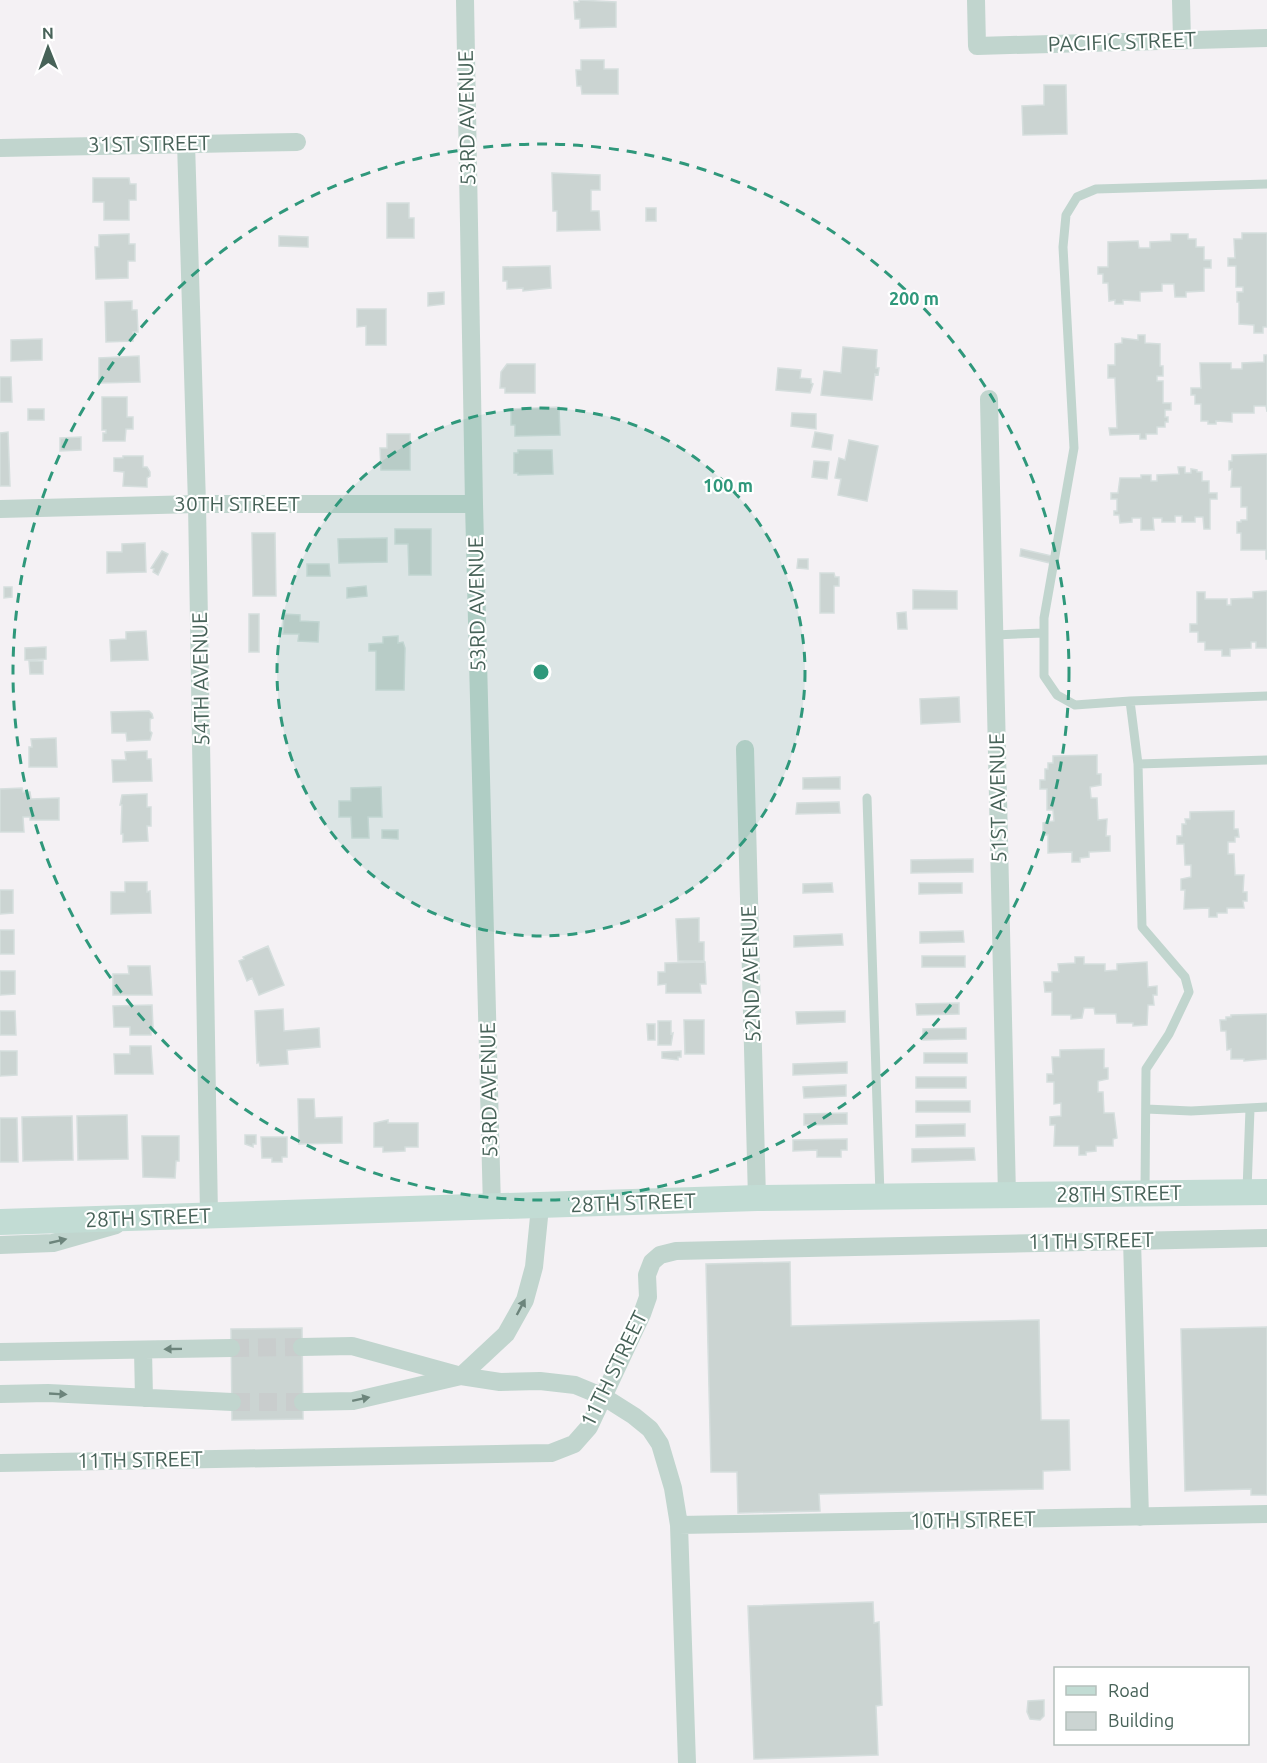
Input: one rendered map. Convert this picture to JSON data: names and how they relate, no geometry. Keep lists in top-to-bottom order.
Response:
{
  "streets": {
    "main road": ["28TH STREET"],
    "street": [
      "PACIFIC STREET",
      "53RD AVENUE",
      "31ST STREET",
      "30TH STREET",
      "54TH AVENUE",
      "51ST AVENUE",
      "52ND AVENUE",
      "11TH STREET",
      "10TH STREET"
    ]
  },
  "crossings": [
    ["53RD AVENUE", "30TH STREET"],
    ["53RD AVENUE", "28TH STREET"],
    ["31ST STREET", "54TH AVENUE"],
    ["30TH STREET", "54TH AVENUE"],
    ["54TH AVENUE", "28TH STREET"],
    ["51ST AVENUE", "28TH STREET"],
    ["52ND AVENUE", "28TH STREET"]
  ],
  "legend": ["Road", "Building"],
  "north": "top",
  "rings": ["200 m", "100 m"]
}
